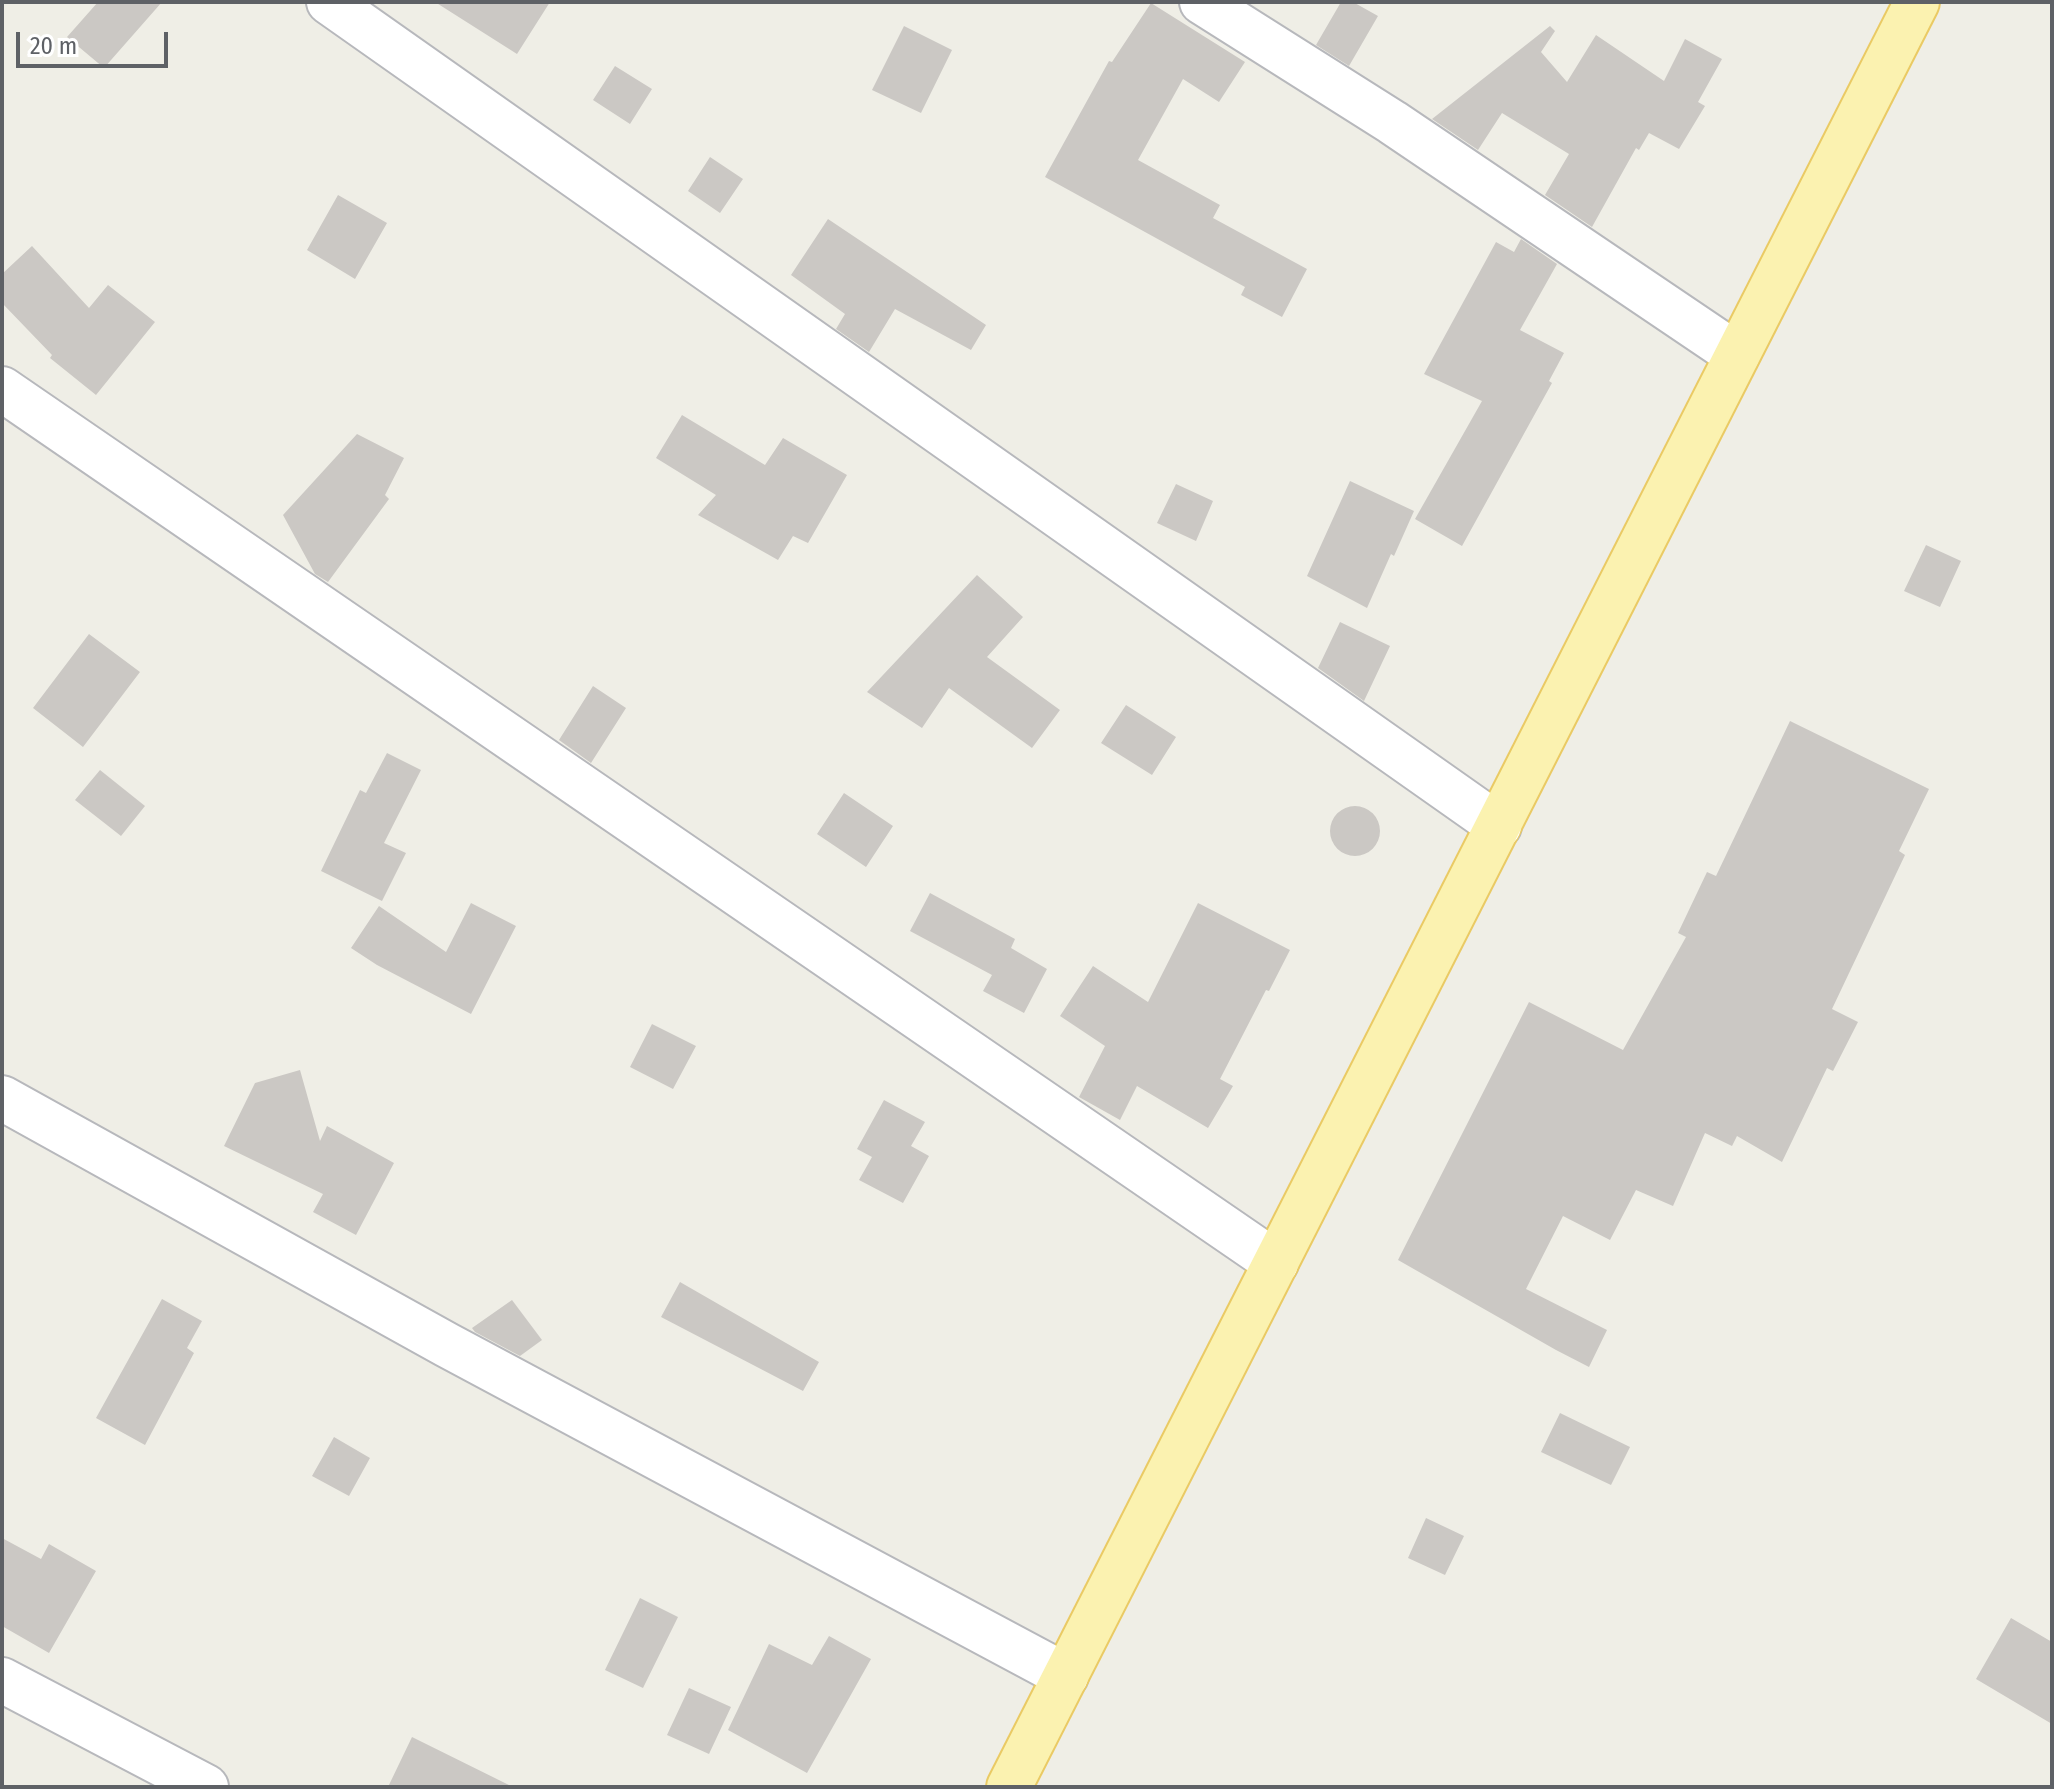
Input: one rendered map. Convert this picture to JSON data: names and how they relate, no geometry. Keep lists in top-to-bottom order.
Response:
{
  "scale_bar": "20 m"
}
